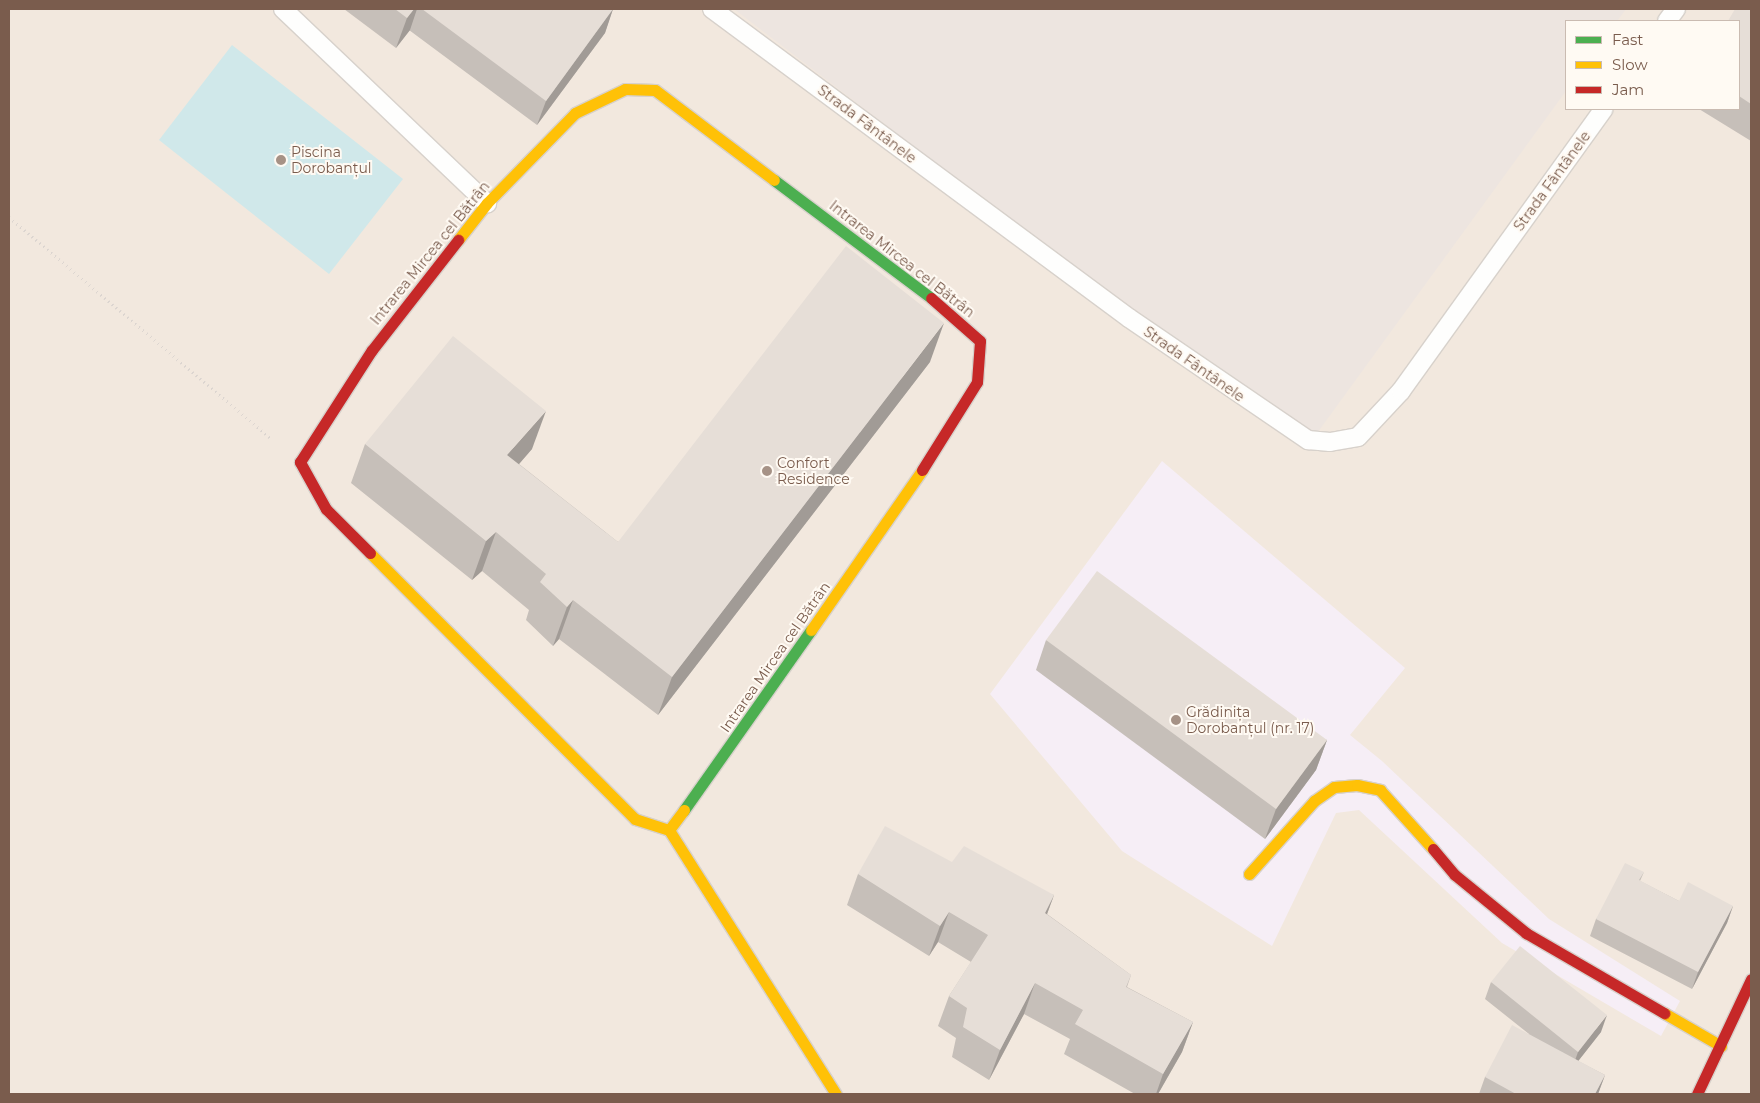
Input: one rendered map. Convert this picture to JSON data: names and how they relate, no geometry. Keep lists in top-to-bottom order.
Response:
{
  "streets": {
    "street": ["Intrarea Mircea cel Bătrân"],
    "lane": ["Strada Fântânele"]
  },
  "places": ["Piscina Dorobanțul", "Confort Residence", "Grădinița Dorobanțul (nr. 17)"],
  "legend": ["Fast", "Slow", "Jam"]
}
